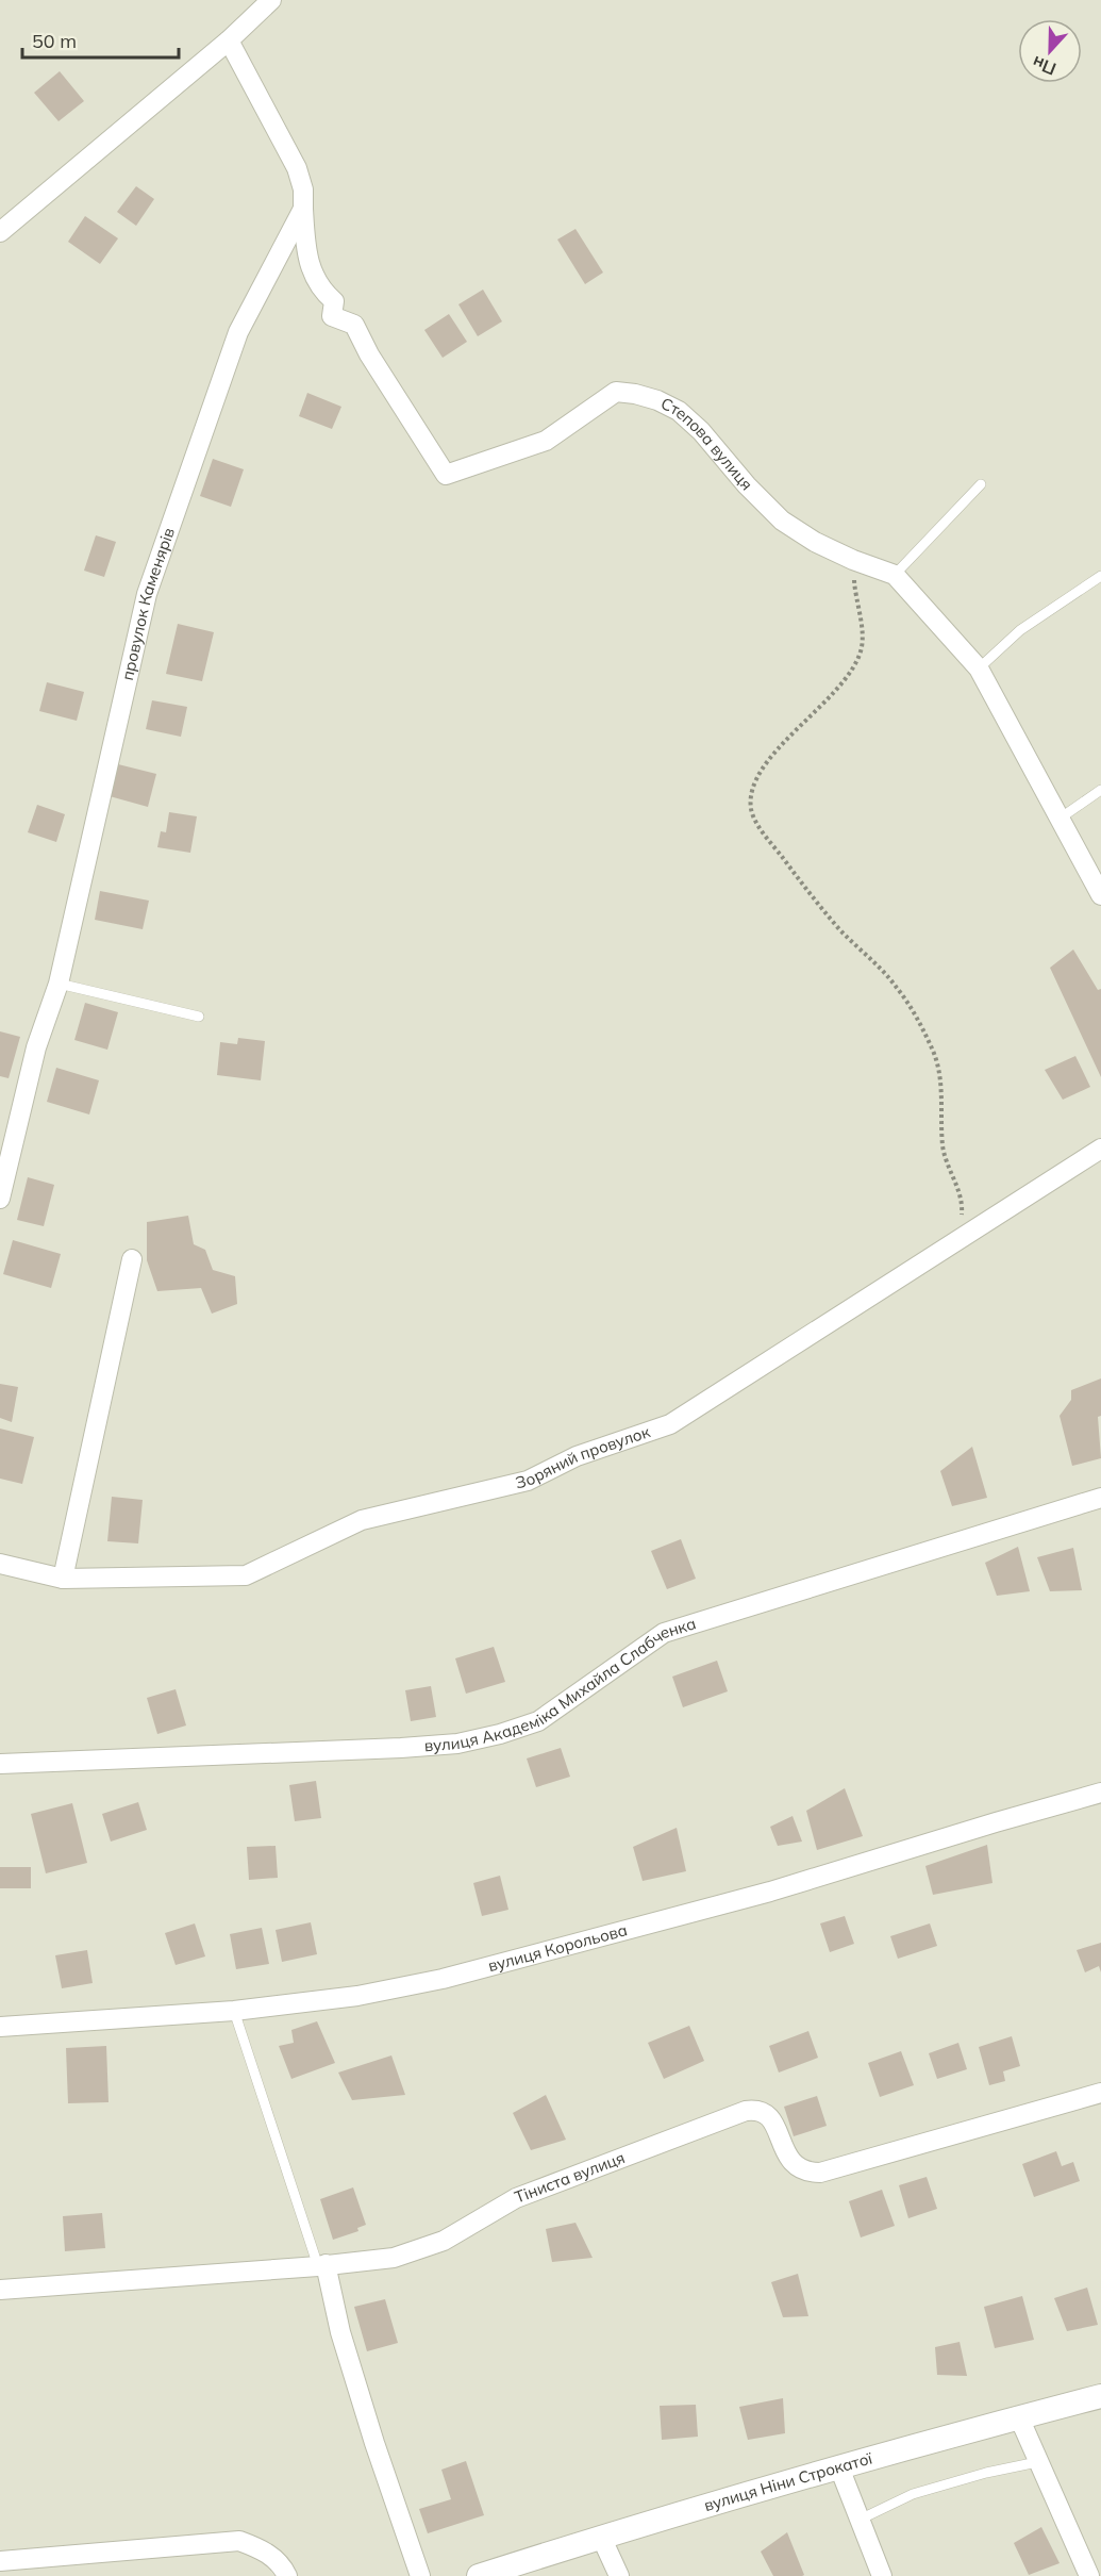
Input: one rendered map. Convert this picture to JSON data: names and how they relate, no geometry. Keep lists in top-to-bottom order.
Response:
{
  "streets": {
    "street": [
      "Степова вулиця",
      "провулок Каменярів",
      "Зоряний провулок",
      "вулиця Академіка Михайла Слабченка",
      "вулиця Корольова",
      "Тіниста вулиця",
      "вулиця Ніни Строкатої"
    ]
  },
  "crossings": [
    ["Степова вулиця", "провулок Каменярів"]
  ],
  "scale_bar": "50 m",
  "north": "bottom"
}
